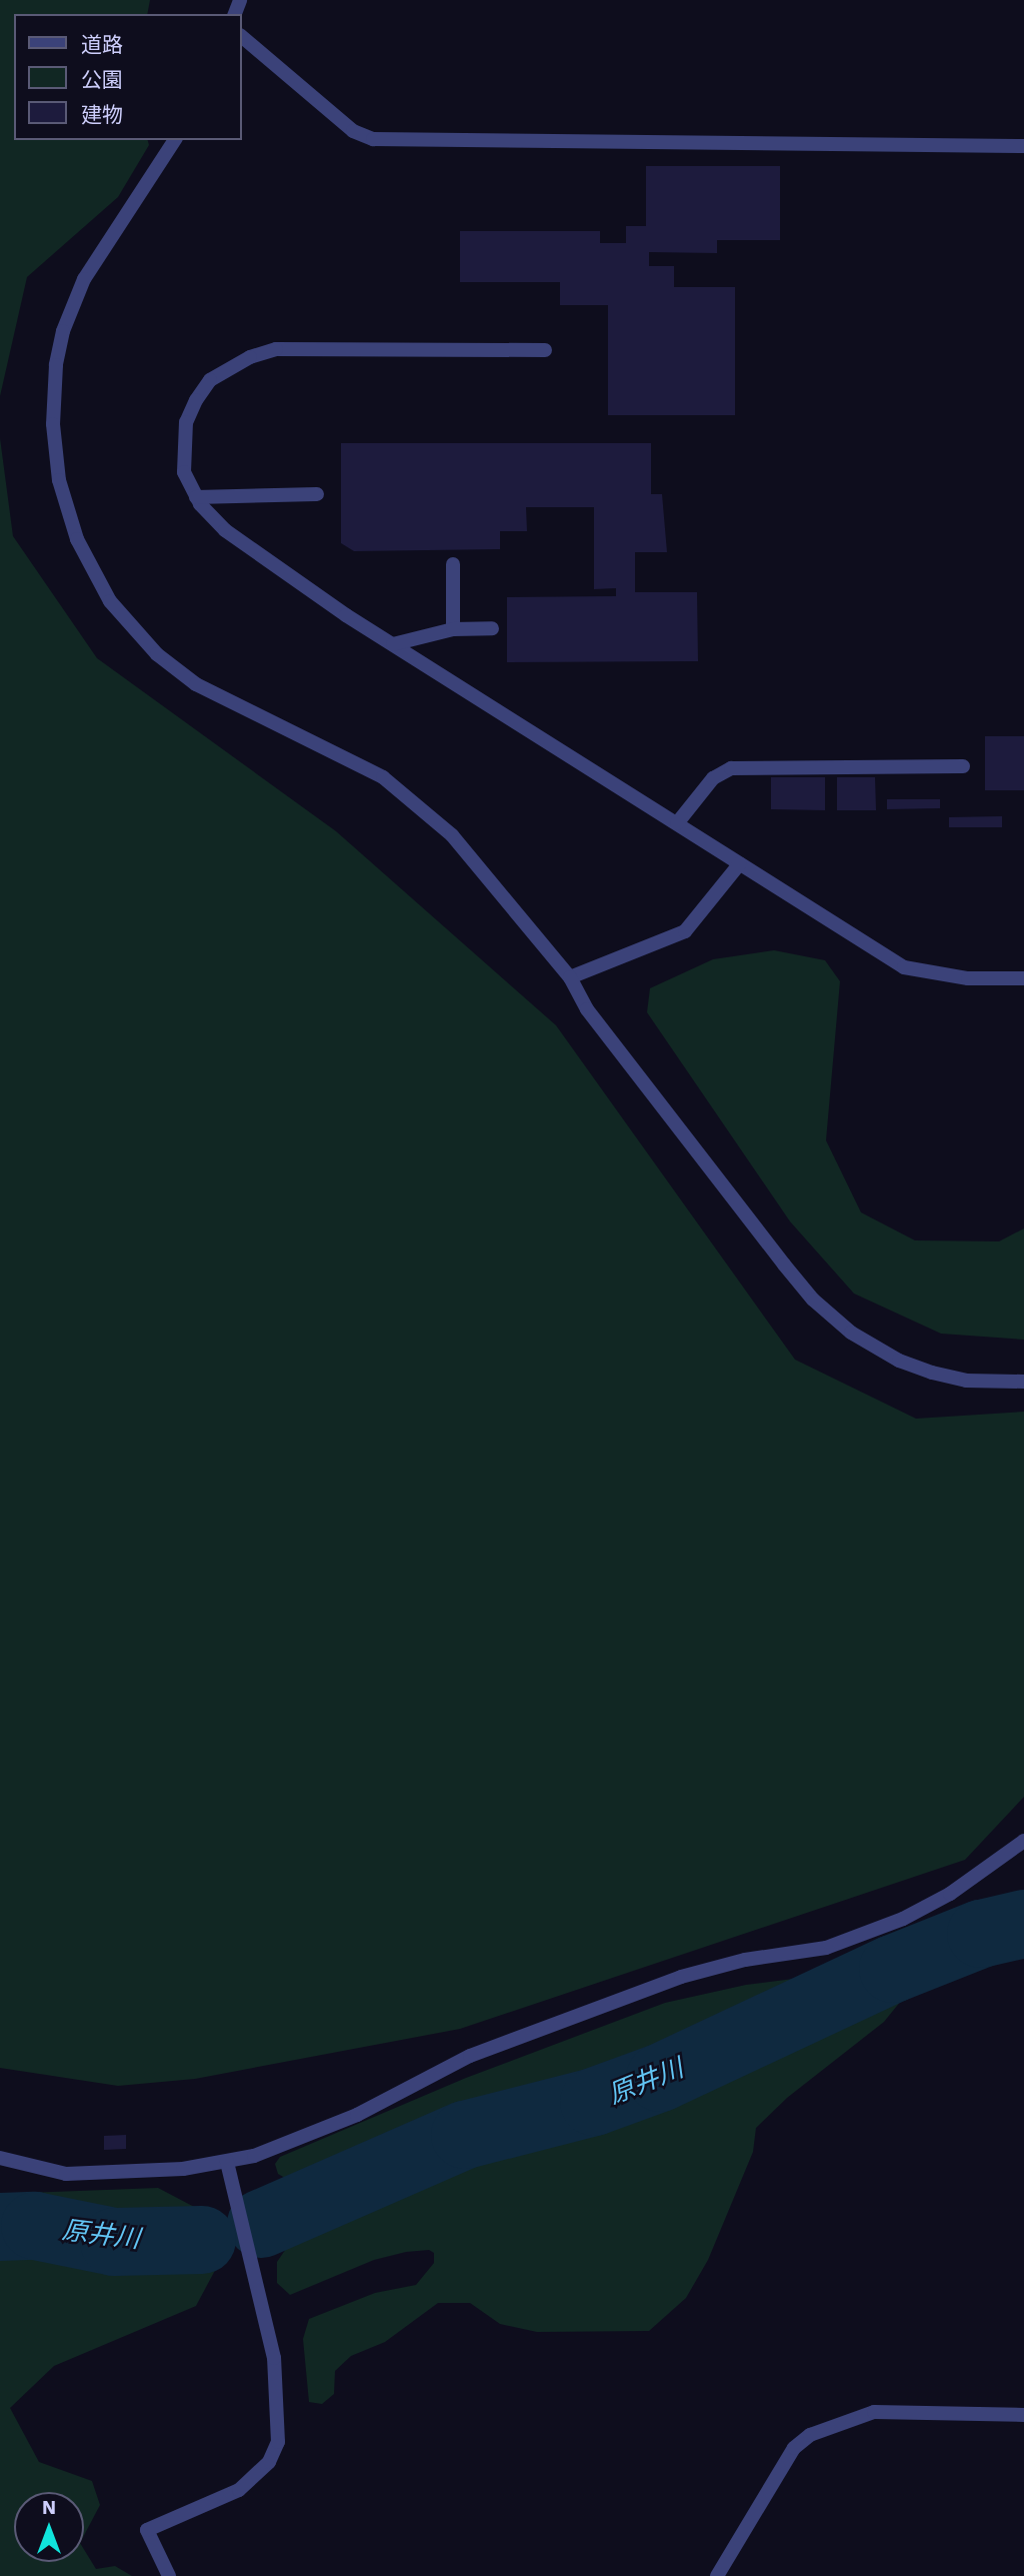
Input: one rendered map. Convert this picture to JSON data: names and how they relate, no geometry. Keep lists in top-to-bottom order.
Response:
{
  "water": ["原井川"],
  "legend": ["道路", "公園", "建物"],
  "north": "top"
}
